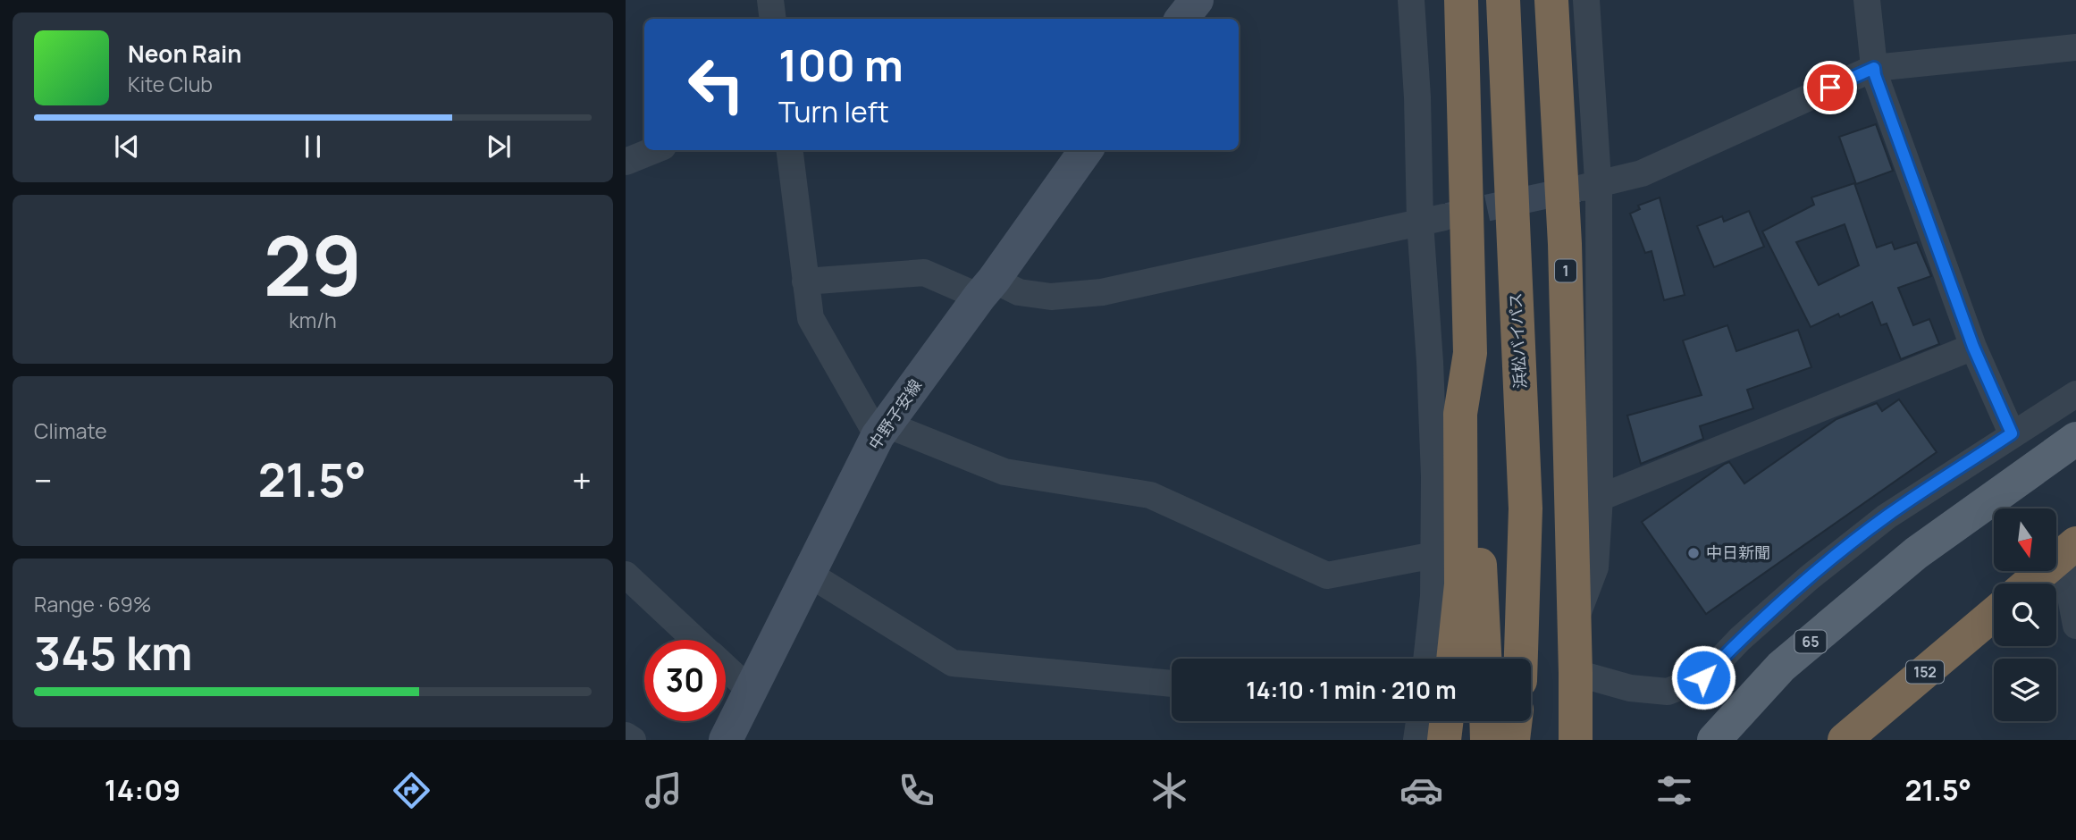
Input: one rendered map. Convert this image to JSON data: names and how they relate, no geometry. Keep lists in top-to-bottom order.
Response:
{
  "streets": {
    "highway": ["1", "浜松バイパス", "152"],
    "main road": ["中野子安線", "65"]
  },
  "places": ["中日新聞"],
  "north": "bottom",
  "page": {
    "turn": ["100 m", "Turn left"],
    "song": ["Neon Rain", "Kite Club"],
    "tile": [
      ["29", "km/h"],
      "Climate",
      ["Range · 69%", "345 km"]
    ],
    "heat": ["−", "21.5°", "+"],
    "limit": "30",
    "trip": "14:10 · 1 min · 210 m",
    "tabs": ["14:09", "21.5°"]
  }
}
